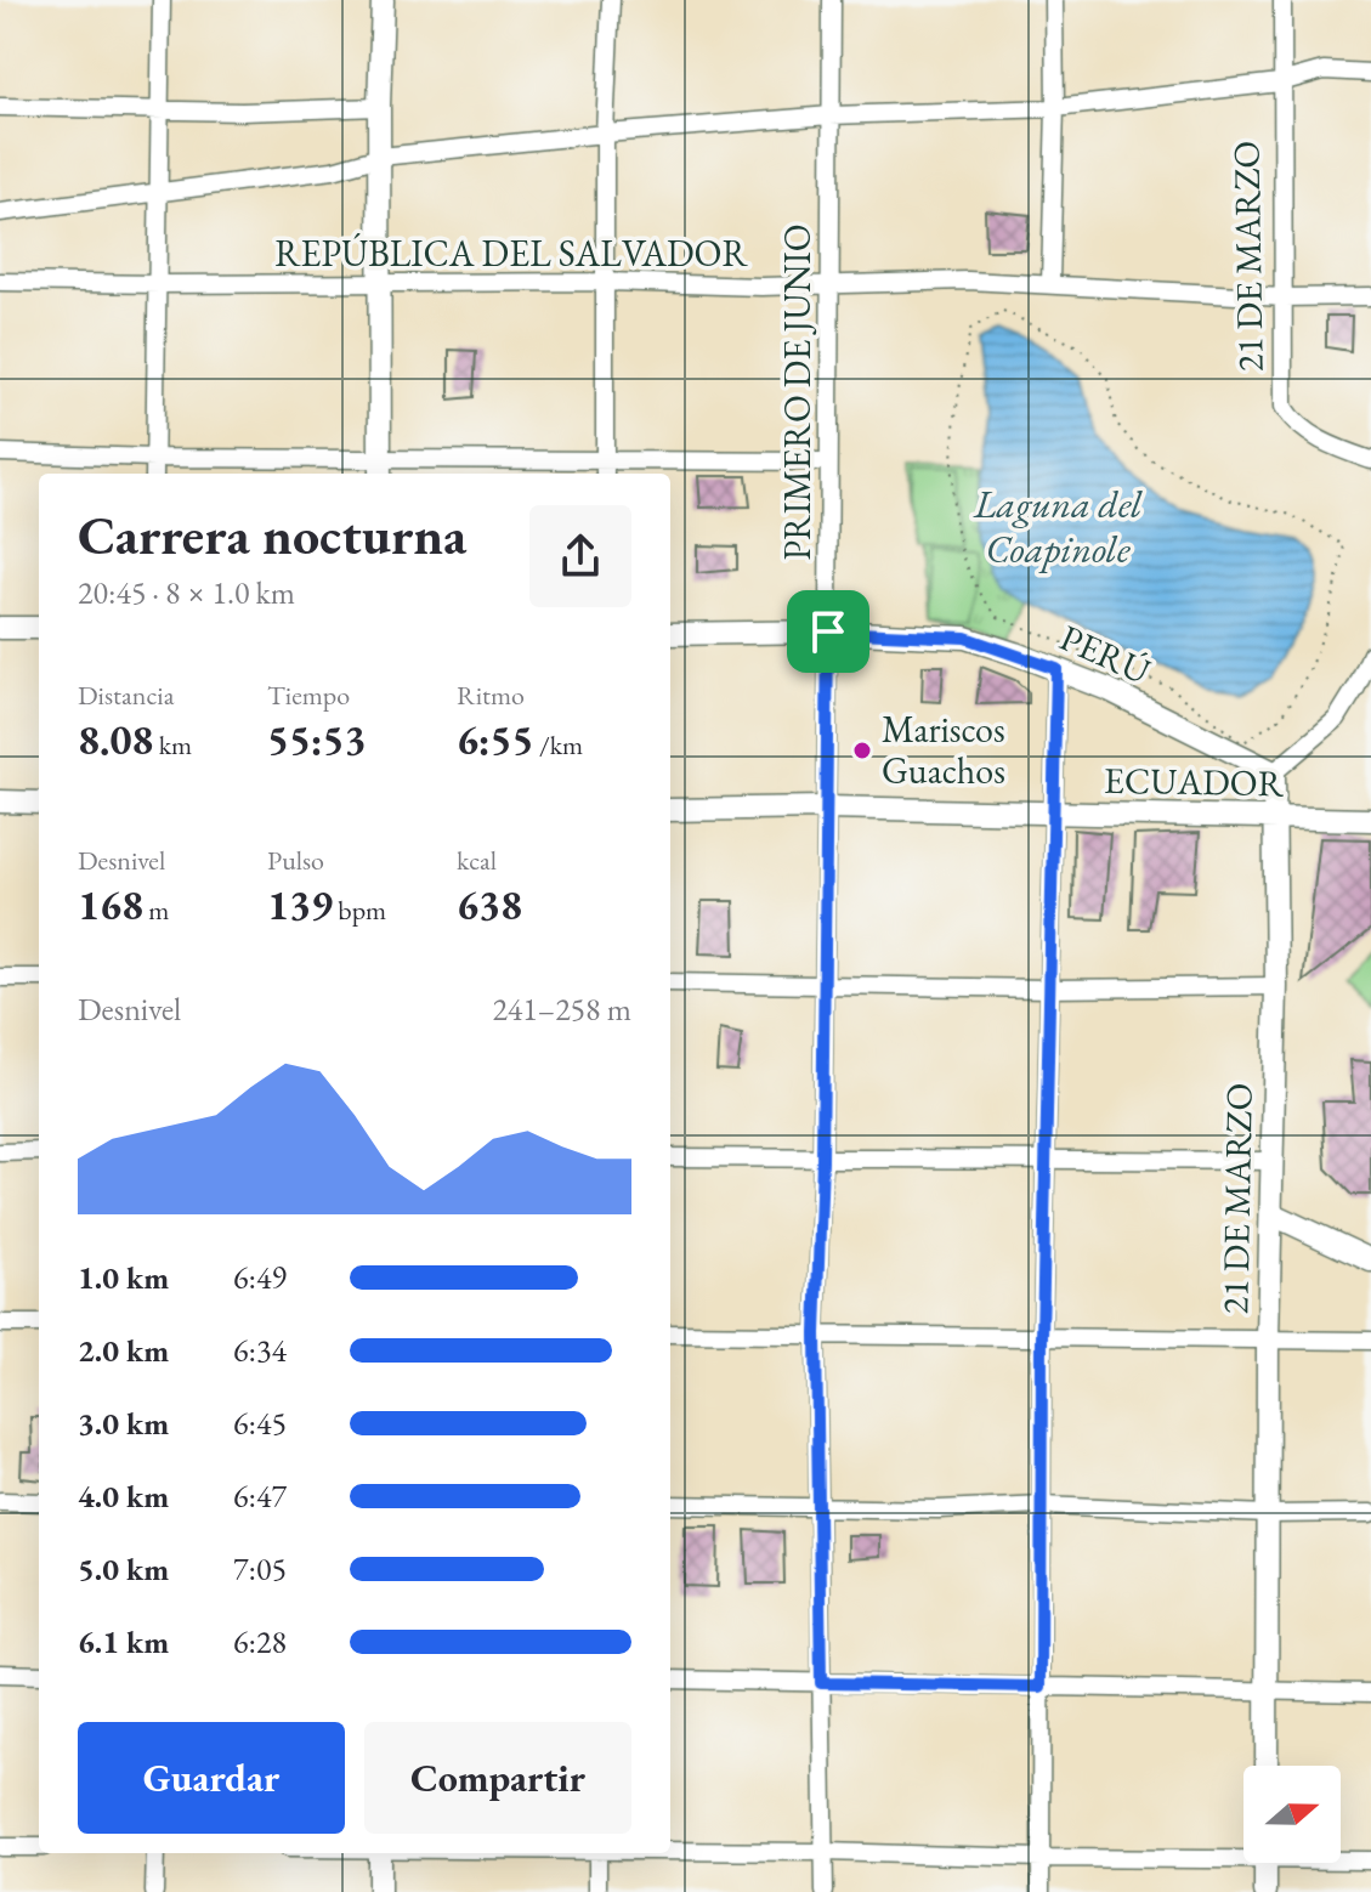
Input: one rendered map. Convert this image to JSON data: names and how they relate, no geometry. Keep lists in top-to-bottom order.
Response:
{
  "streets": {
    "street": [
      "REPÚBLICA DEL SALVADOR",
      "21 DE MARZO",
      "PRIMERO DE JUNIO",
      "PERÚ",
      "ECUADOR"
    ]
  },
  "crossings": [
    ["REPÚBLICA DEL SALVADOR", "21 DE MARZO"],
    ["REPÚBLICA DEL SALVADOR", "PRIMERO DE JUNIO"],
    ["21 DE MARZO", "PERÚ"],
    ["21 DE MARZO", "ECUADOR"],
    ["PRIMERO DE JUNIO", "PERÚ"],
    ["PRIMERO DE JUNIO", "ECUADOR"]
  ],
  "water": ["Laguna del Coapinole"],
  "places": ["Mariscos Guachos"],
  "north": "right",
  "page": {
    "heading": ["Carrera nocturna", "20:45 · 8 × 1.0 km"],
    "stats": [
      ["Distancia", "8.08 km"],
      ["Tiempo", "55:53"],
      ["Ritmo", "6:55 /km"],
      ["Desnivel", "168 m"],
      ["Pulso", "139 bpm"],
      ["kcal", "638"]
    ],
    "chart": ["Desnivel", "241–258 m"],
    "list": [
      {
        "name": "1.0 km",
        "note": "6:49"
      },
      {
        "name": "2.0 km",
        "note": "6:34"
      },
      {
        "name": "3.0 km",
        "note": "6:45"
      },
      {
        "name": "4.0 km",
        "note": "6:47"
      },
      {
        "name": "5.0 km",
        "note": "7:05"
      },
      {
        "name": "6.1 km",
        "note": "6:28"
      }
    ],
    "buttons": ["Guardar", "Compartir"]
  }
}
